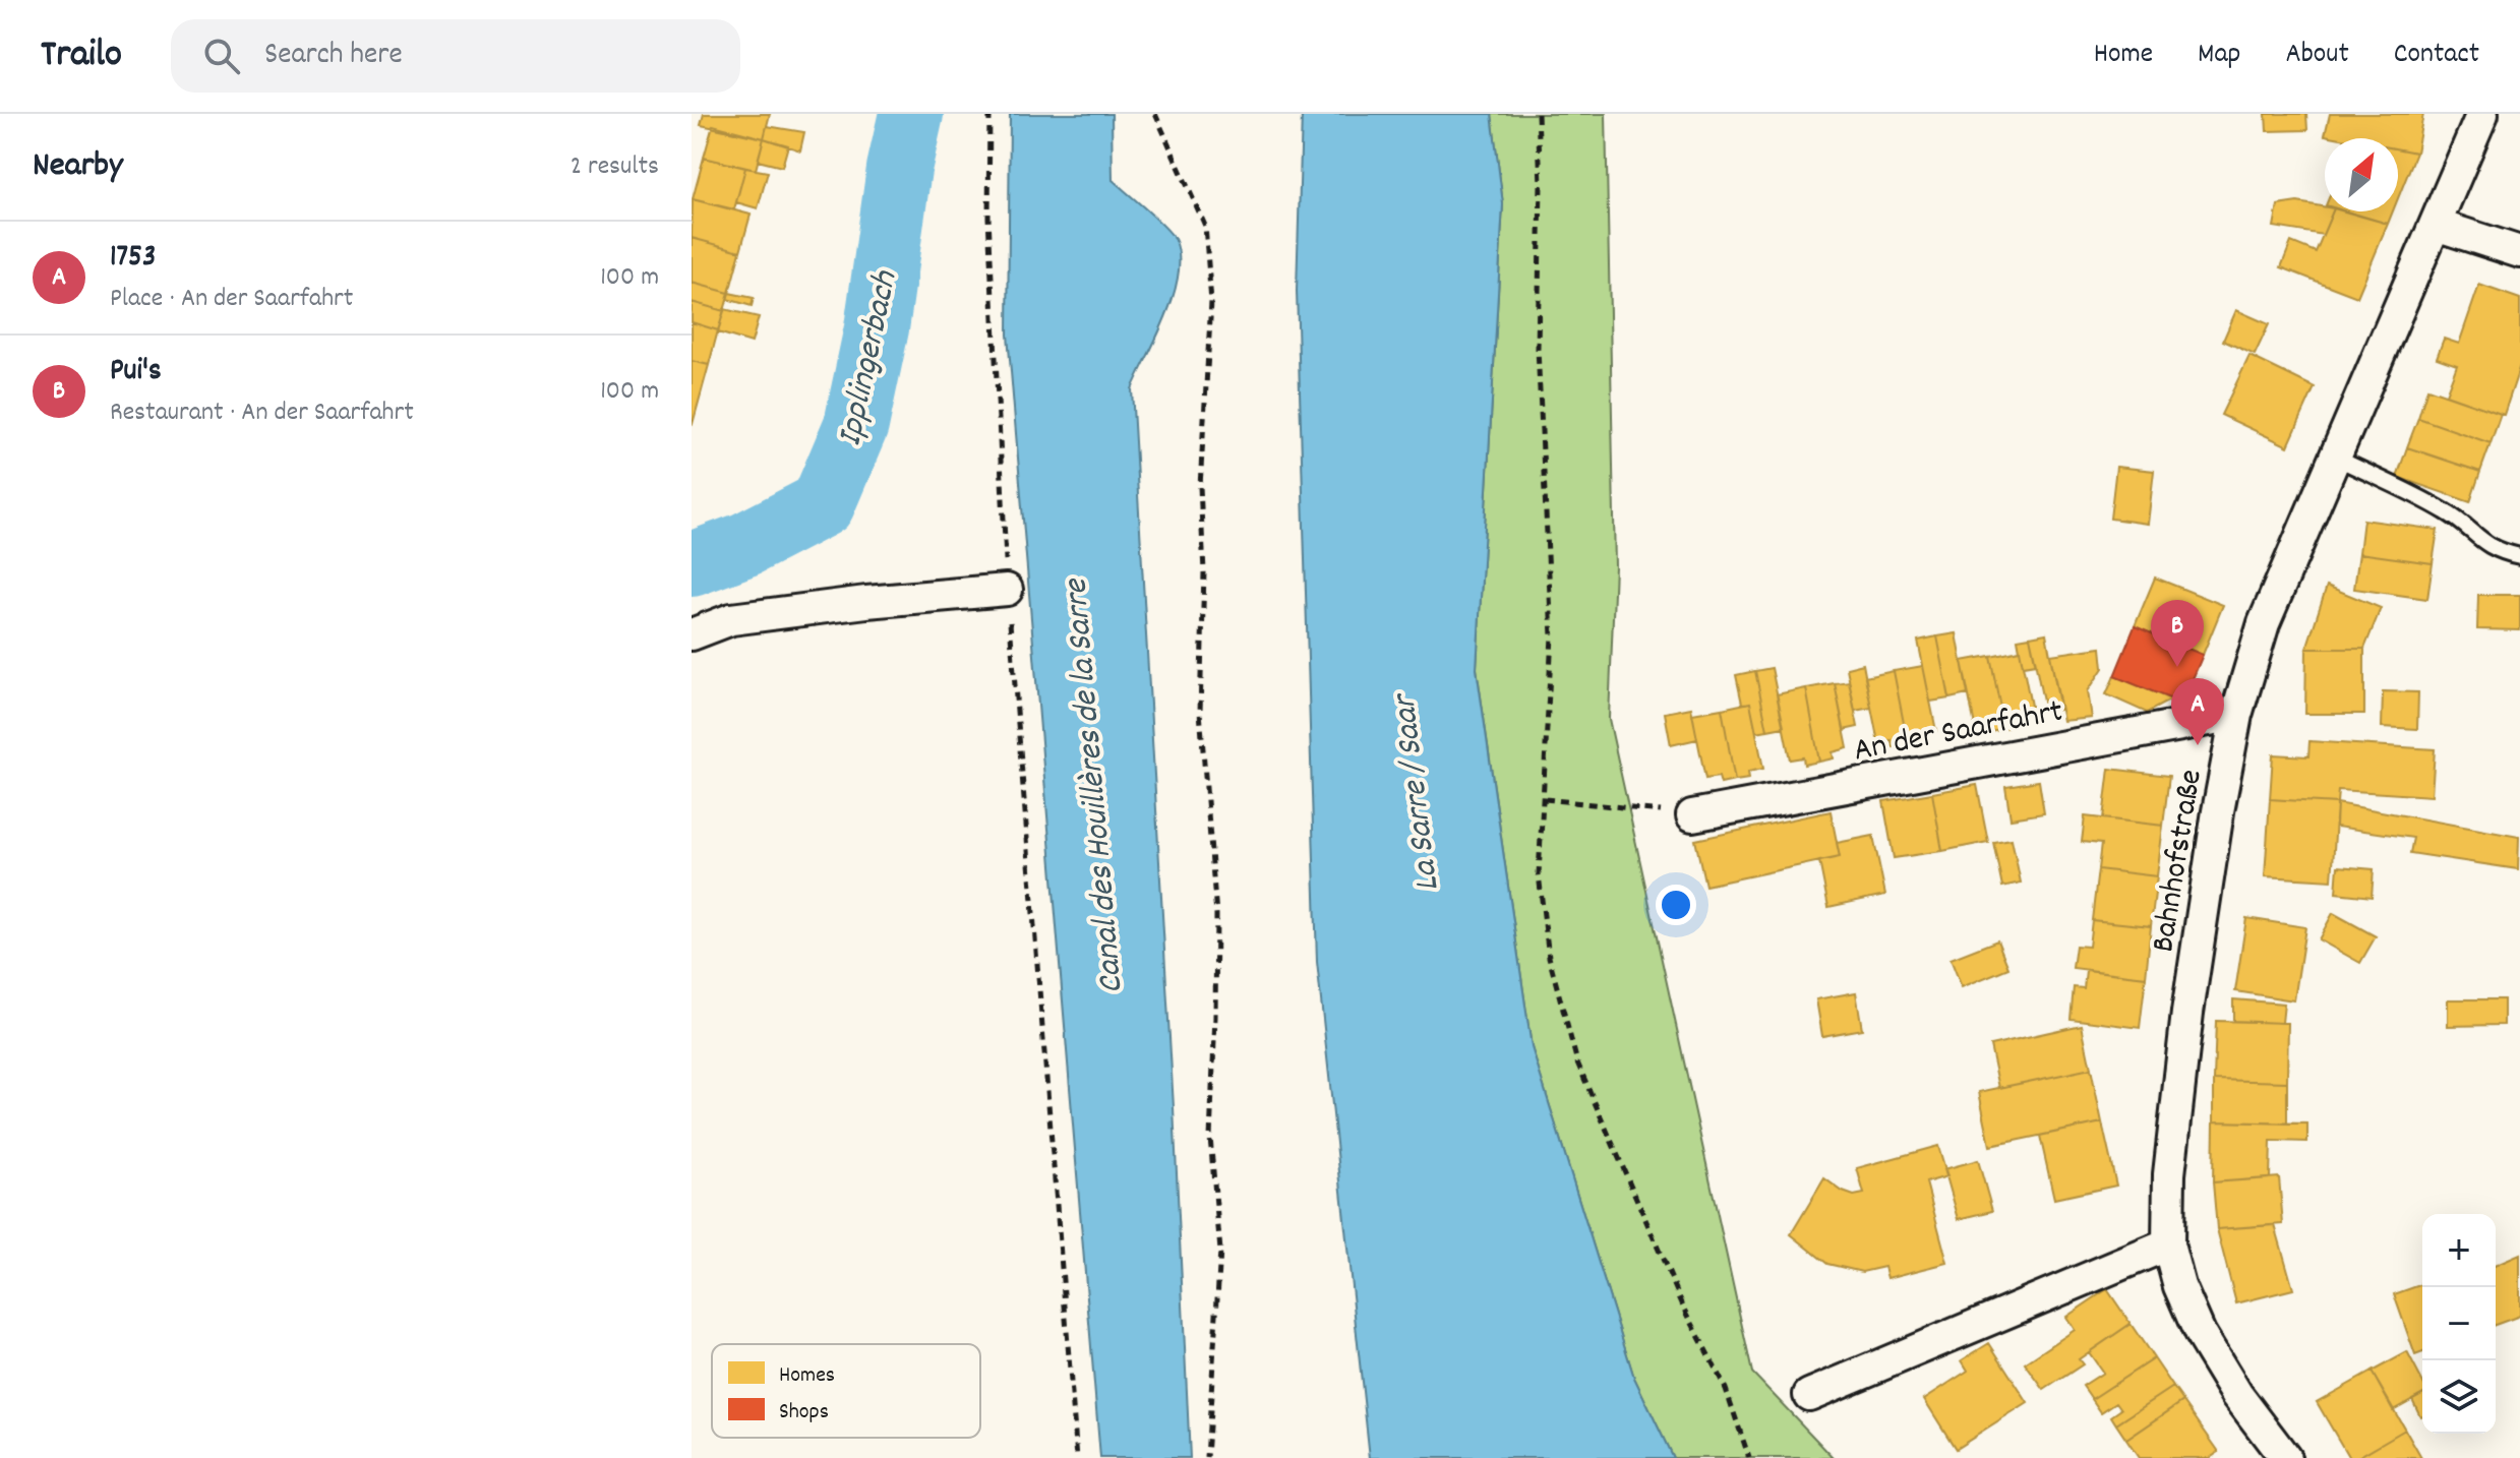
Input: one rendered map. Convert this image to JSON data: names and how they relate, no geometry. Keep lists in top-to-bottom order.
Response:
{
  "streets": {
    "street": ["An der Saarfahrt", "Bahnhofstraße"]
  },
  "crossings": [
    ["An der Saarfahrt", "Bahnhofstraße"]
  ],
  "water": ["Ipplingerbach", "Canal des Houillères de la Sarre", "La Sarre / Saar"],
  "legend": ["Homes", "Shops"],
  "north": "top right",
  "page": {
    "header": "Trailo",
    "search": "Search here",
    "nav": [
      "Home",
      "Map",
      "About",
      "Contact"
    ],
    "heading": ["Nearby", "2 results"],
    "list": [
      {
        "mark": "A",
        "name": "1753",
        "note": "Place · An der Saarfahrt",
        "value": "100 m"
      },
      {
        "mark": "B",
        "name": "Pui's",
        "note": "Restaurant · An der Saarfahrt",
        "value": "100 m"
      }
    ],
    "pins": ["B", "A"],
    "map_buttons": ["+", "−"]
  }
}
